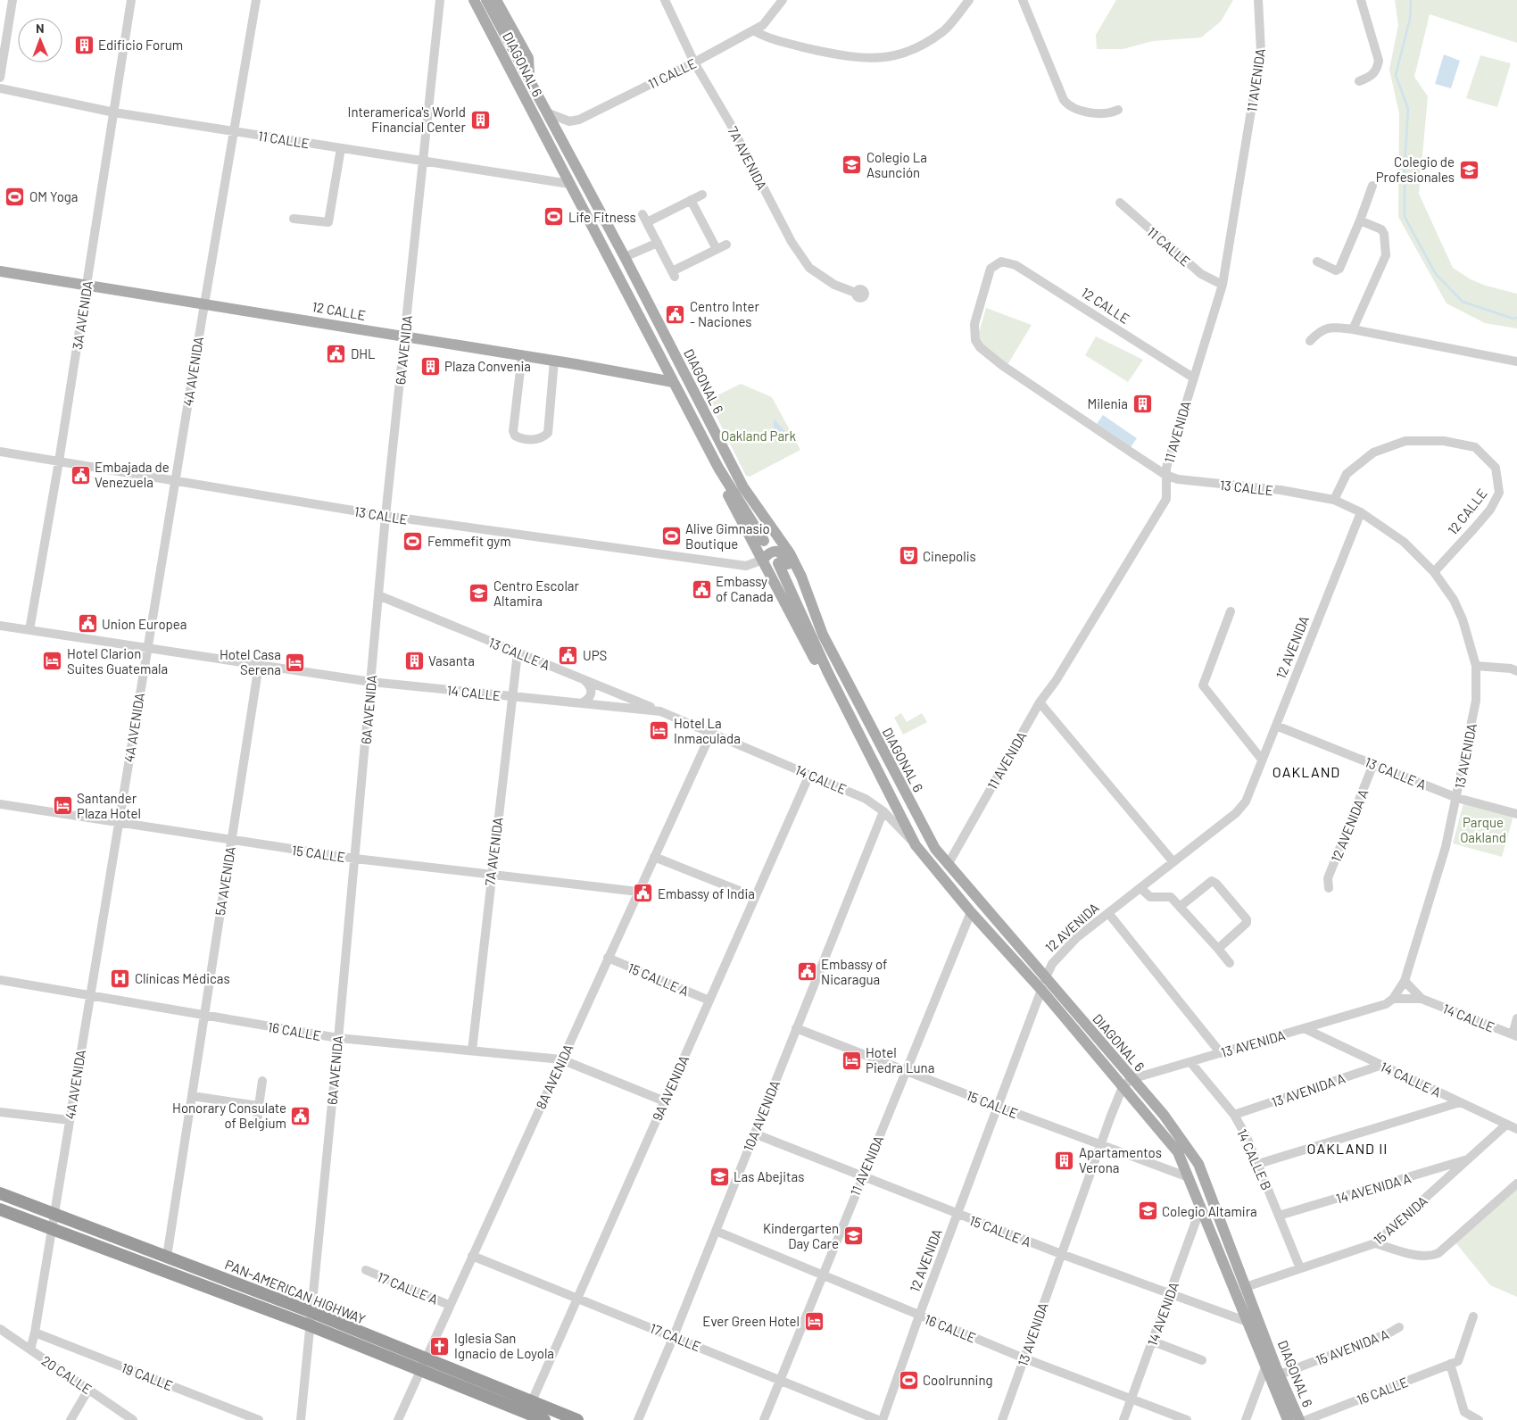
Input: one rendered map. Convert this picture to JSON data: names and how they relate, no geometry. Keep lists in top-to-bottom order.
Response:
{
  "streets": {
    "highway": ["PAN-AMERICAN HIGHWAY"],
    "main road": ["DIAGONAL 6", "12 CALLE", "12 AVENIDA"],
    "street": [
      "11 CALLE",
      "11 AVENIDA",
      "7A AVENIDA",
      "3A AVENIDA",
      "6A AVENIDA",
      "4A AVENIDA",
      "13 CALLE",
      "13 CALLE A",
      "14 CALLE",
      "13 AVENIDA",
      "12 AVENIDA A",
      "15 CALLE",
      "5A AVENIDA",
      "15 CALLE A",
      "16 CALLE",
      "8A AVENIDA",
      "14 CALLE A",
      "9A AVENIDA",
      "13 AVENIDA A",
      "10A AVENIDA",
      "14 CALLE B",
      "14 AVENIDA A",
      "15 AVENIDA",
      "17 CALLE A",
      "14 AVENIDA",
      "17 CALLE",
      "15 AVENIDA A",
      "20 CALLE",
      "19 CALLE"
    ]
  },
  "crossings": [
    ["DIAGONAL 6", "11 CALLE"],
    ["DIAGONAL 6", "11 AVENIDA"],
    ["DIAGONAL 6", "12 CALLE"],
    ["DIAGONAL 6", "13 CALLE"],
    ["DIAGONAL 6", "12 AVENIDA"],
    ["DIAGONAL 6", "14 CALLE"],
    ["DIAGONAL 6", "13 AVENIDA"],
    ["DIAGONAL 6", "15 CALLE"],
    ["DIAGONAL 6", "15 CALLE A"],
    ["DIAGONAL 6", "15 AVENIDA"],
    ["DIAGONAL 6", "14 AVENIDA"],
    ["DIAGONAL 6", "15 AVENIDA A"],
    ["11 CALLE", "11 AVENIDA"],
    ["11 CALLE", "7A AVENIDA"],
    ["11 CALLE", "3A AVENIDA"],
    ["11 CALLE", "6A AVENIDA"],
    ["11 CALLE", "4A AVENIDA"],
    ["11 AVENIDA", "12 CALLE"],
    ["11 AVENIDA", "13 CALLE"],
    ["11 AVENIDA", "15 CALLE"],
    ["11 AVENIDA", "15 CALLE A"],
    ["11 AVENIDA", "16 CALLE"],
    ["11 AVENIDA", "17 CALLE"],
    ["7A AVENIDA", "13 CALLE A"],
    ["7A AVENIDA", "14 CALLE"],
    ["7A AVENIDA", "15 CALLE"],
    ["7A AVENIDA", "16 CALLE"],
    ["12 CALLE", "3A AVENIDA"],
    ["12 CALLE", "6A AVENIDA"],
    ["12 CALLE", "4A AVENIDA"],
    ["12 CALLE", "13 CALLE"],
    ["3A AVENIDA", "13 CALLE"],
    ["3A AVENIDA", "14 CALLE"],
    ["6A AVENIDA", "13 CALLE"],
    ["6A AVENIDA", "13 CALLE A"],
    ["6A AVENIDA", "14 CALLE"],
    ["6A AVENIDA", "15 CALLE"],
    ["6A AVENIDA", "16 CALLE"],
    ["6A AVENIDA", "PAN-AMERICAN HIGHWAY"],
    ["4A AVENIDA", "13 CALLE"],
    ["4A AVENIDA", "14 CALLE"],
    ["4A AVENIDA", "15 CALLE"],
    ["4A AVENIDA", "16 CALLE"],
    ["4A AVENIDA", "PAN-AMERICAN HIGHWAY"],
    ["4A AVENIDA", "20 CALLE"],
    ["4A AVENIDA", "19 CALLE"],
    ["13 CALLE", "12 AVENIDA"],
    ["13 CALLE", "13 AVENIDA"],
    ["12 AVENIDA", "13 CALLE A"],
    ["12 AVENIDA", "15 CALLE"],
    ["12 AVENIDA", "15 CALLE A"],
    ["12 AVENIDA", "16 CALLE"],
    ["13 CALLE A", "14 CALLE"],
    ["13 CALLE A", "13 AVENIDA"],
    ["13 CALLE A", "12 AVENIDA A"],
    ["14 CALLE", "13 AVENIDA"],
    ["14 CALLE", "5A AVENIDA"],
    ["14 CALLE", "8A AVENIDA"],
    ["14 CALLE", "9A AVENIDA"],
    ["14 CALLE", "10A AVENIDA"],
    ["13 AVENIDA", "15 CALLE"],
    ["13 AVENIDA", "15 CALLE A"],
    ["13 AVENIDA", "16 CALLE"],
    ["13 AVENIDA", "14 CALLE A"],
    ["13 AVENIDA", "14 CALLE B"],
    ["15 CALLE", "5A AVENIDA"],
    ["15 CALLE", "8A AVENIDA"],
    ["15 CALLE", "10A AVENIDA"],
    ["5A AVENIDA", "16 CALLE"],
    ["5A AVENIDA", "PAN-AMERICAN HIGHWAY"],
    ["15 CALLE A", "8A AVENIDA"],
    ["15 CALLE A", "9A AVENIDA"],
    ["15 CALLE A", "10A AVENIDA"],
    ["15 CALLE A", "14 AVENIDA"],
    ["16 CALLE", "8A AVENIDA"],
    ["16 CALLE", "9A AVENIDA"],
    ["16 CALLE", "10A AVENIDA"],
    ["16 CALLE", "14 AVENIDA"],
    ["8A AVENIDA", "17 CALLE A"],
    ["8A AVENIDA", "PAN-AMERICAN HIGHWAY"],
    ["8A AVENIDA", "17 CALLE"],
    ["14 CALLE A", "13 AVENIDA A"],
    ["14 CALLE A", "15 AVENIDA"],
    ["9A AVENIDA", "PAN-AMERICAN HIGHWAY"],
    ["9A AVENIDA", "17 CALLE"],
    ["13 AVENIDA A", "14 CALLE B"],
    ["10A AVENIDA", "17 CALLE"],
    ["14 CALLE B", "14 AVENIDA A"],
    ["14 CALLE B", "15 AVENIDA"],
    ["14 AVENIDA A", "15 AVENIDA"]
  ],
  "districts": ["OAKLAND", "OAKLAND II"],
  "parks": ["Oakland Park", "Parque Oakland"],
  "places": {
    "building": [
      "Edificio Forum",
      "Interamerica's World Financial Center",
      "Plaza Convenia",
      "Milenia",
      "Vasanta",
      "Apartamentos Verona"
    ],
    "school or university": [
      "Colegio La Asunción",
      "Colegio de Profesionales",
      "Centro Escolar Altamira",
      "Las Abejitas",
      "Colegio Altamira",
      "Kindergarten Day Care"
    ],
    "sports": [
      "OM Yoga",
      "Life Fitness",
      "Alive Gimnasio Boutique",
      "Femmefit gym",
      "Coolrunning"
    ],
    "public building": [
      "Centro Inter - Naciones",
      "DHL",
      "Embajada de Venezuela",
      "Embassy of Canada",
      "Union Europea",
      "UPS",
      "Embassy of India",
      "Embassy of Nicaragua",
      "Honorary Consulate of Belgium"
    ],
    "theatre": ["Cinepolis"],
    "hotel": [
      "Hotel Clarion Suites Guatemala",
      "Hotel Casa Serena",
      "Hotel La Inmaculada",
      "Santander Plaza Hotel",
      "Hotel Piedra Luna",
      "Ever Green Hotel"
    ],
    "hospital": ["Clínicas Médicas"],
    "church": ["Iglesia San Ignacio de Loyola"]
  },
  "north": "top"
}
